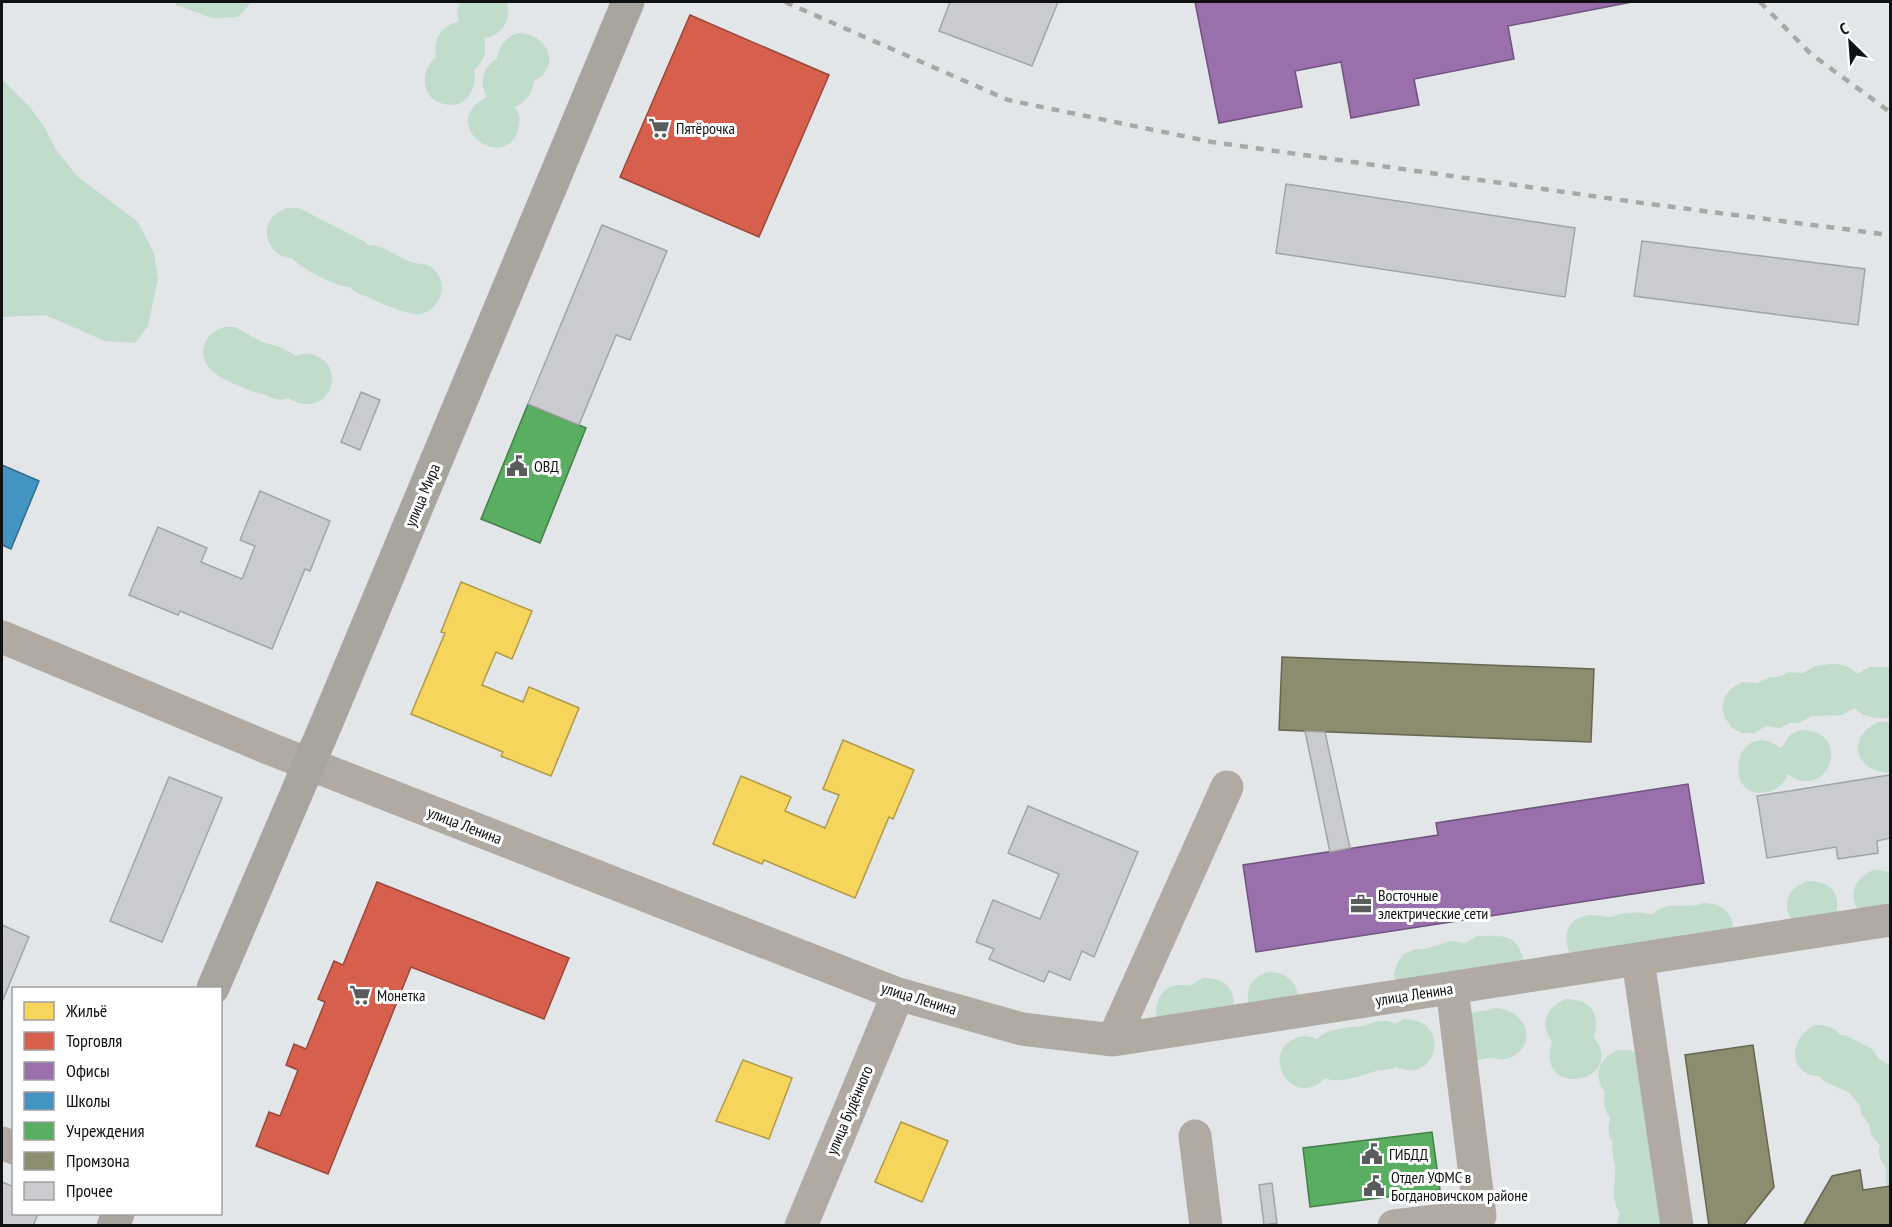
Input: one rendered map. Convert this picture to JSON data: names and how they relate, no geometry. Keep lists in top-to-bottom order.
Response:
{
  "streets": {
    "main road": ["улица Мира"],
    "street": ["улица Ленина", "улица Будённого"]
  },
  "crossings": [
    ["улица Мира", "улица Ленина"],
    ["улица Ленина", "улица Будённого"]
  ],
  "places": {
    "supermarket": ["Пятёрочка", "Монетка"],
    "public building": ["ОВД", "ГИБДД", "Отдел УФМС в Богдановичском районе"],
    "office": ["Восточные электрические сети"]
  },
  "legend": [
    "Жильё",
    "Торговля",
    "Офисы",
    "Школы",
    "Учреждения",
    "Промзона",
    "Прочее"
  ],
  "north": "top left"
}
